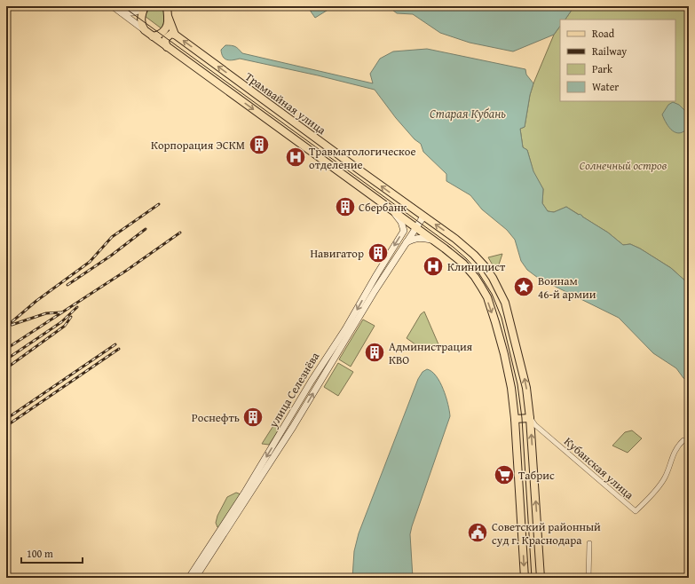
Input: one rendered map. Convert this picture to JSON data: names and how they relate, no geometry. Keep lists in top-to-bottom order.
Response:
{
  "streets": {
    "main road": ["Трамвайная улица", "улица Селезнёва"],
    "street": ["Кубанская улица"]
  },
  "crossings": [
    ["Трамвайная улица", "улица Селезнёва"],
    ["Трамвайная улица", "Кубанская улица"]
  ],
  "water": ["Старая Кубань"],
  "parks": ["Солнечный остров"],
  "places": {
    "building": [
      "Корпорация ЭСКМ",
      "Сбербанк",
      "Навигатор",
      "Администрация КВО",
      "Роснефть"
    ],
    "hospital": ["Травматологическое отделение", "Клиницист"],
    "place": ["Воинам 46-й армии"],
    "supermarket": ["Табрис"],
    "public building": ["Советский районный суд г. Краснодара"]
  },
  "legend": [
    "Road",
    "Railway",
    "Park",
    "Water"
  ],
  "scale_bar": "100 m"
}
